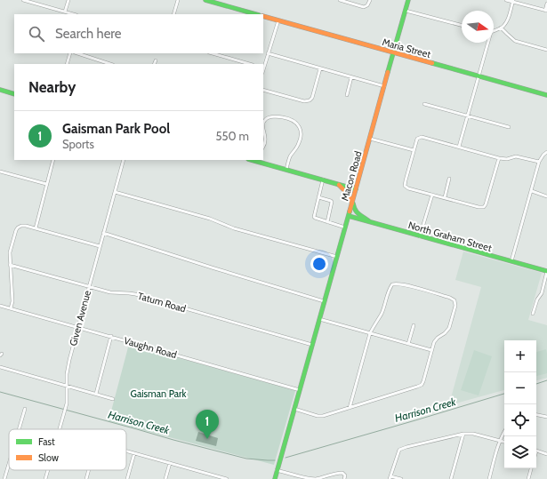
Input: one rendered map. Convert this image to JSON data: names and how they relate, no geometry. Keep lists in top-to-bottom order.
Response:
{
  "streets": {
    "main road": ["Maria Street", "Macon Road", "North Graham Street"],
    "street": ["Tatum Road", "Given Avenue", "Vaughn Road"]
  },
  "crossings": [
    ["Maria Street", "Macon Road"],
    ["Macon Road", "North Graham Street"],
    ["Macon Road", "Tatum Road"],
    ["Macon Road", "Vaughn Road"],
    ["Tatum Road", "Given Avenue"],
    ["Given Avenue", "Vaughn Road"]
  ],
  "water": ["Harrison Creek"],
  "parks": ["Gaisman Park"],
  "legend": ["Fast", "Slow"],
  "north": "right",
  "page": {
    "search": "Search here",
    "heading": "Nearby",
    "list": [
      {
        "mark": "1",
        "name": "Gaisman Park Pool",
        "note": "Sports",
        "value": "550 m"
      }
    ],
    "map_buttons": ["+", "−"],
    "pins": "1"
  }
}
